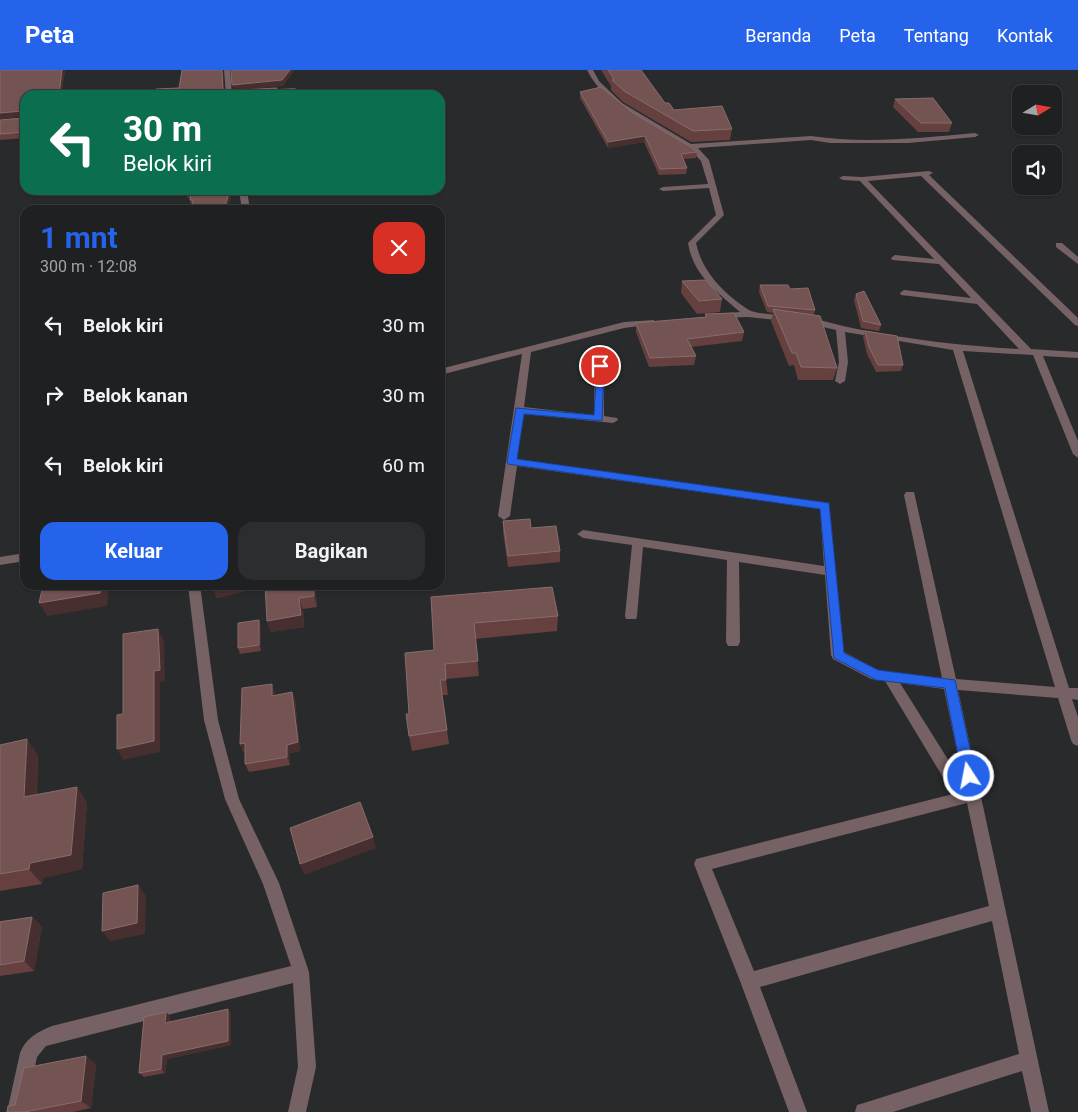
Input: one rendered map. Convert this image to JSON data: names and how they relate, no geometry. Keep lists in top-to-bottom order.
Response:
{
  "north": "right",
  "page": {
    "header": "Peta",
    "nav": [
      "Beranda",
      "Peta",
      "Tentang",
      "Kontak"
    ],
    "turn": ["30 m", "Belok kiri"],
    "heading": ["1 mnt", "300 m · 12:08"],
    "list": [
      {
        "name": "Belok kiri",
        "value": "30 m"
      },
      {
        "name": "Belok kanan",
        "value": "30 m"
      },
      {
        "name": "Belok kiri",
        "value": "60 m"
      }
    ],
    "buttons": ["Keluar", "Bagikan"]
  }
}
